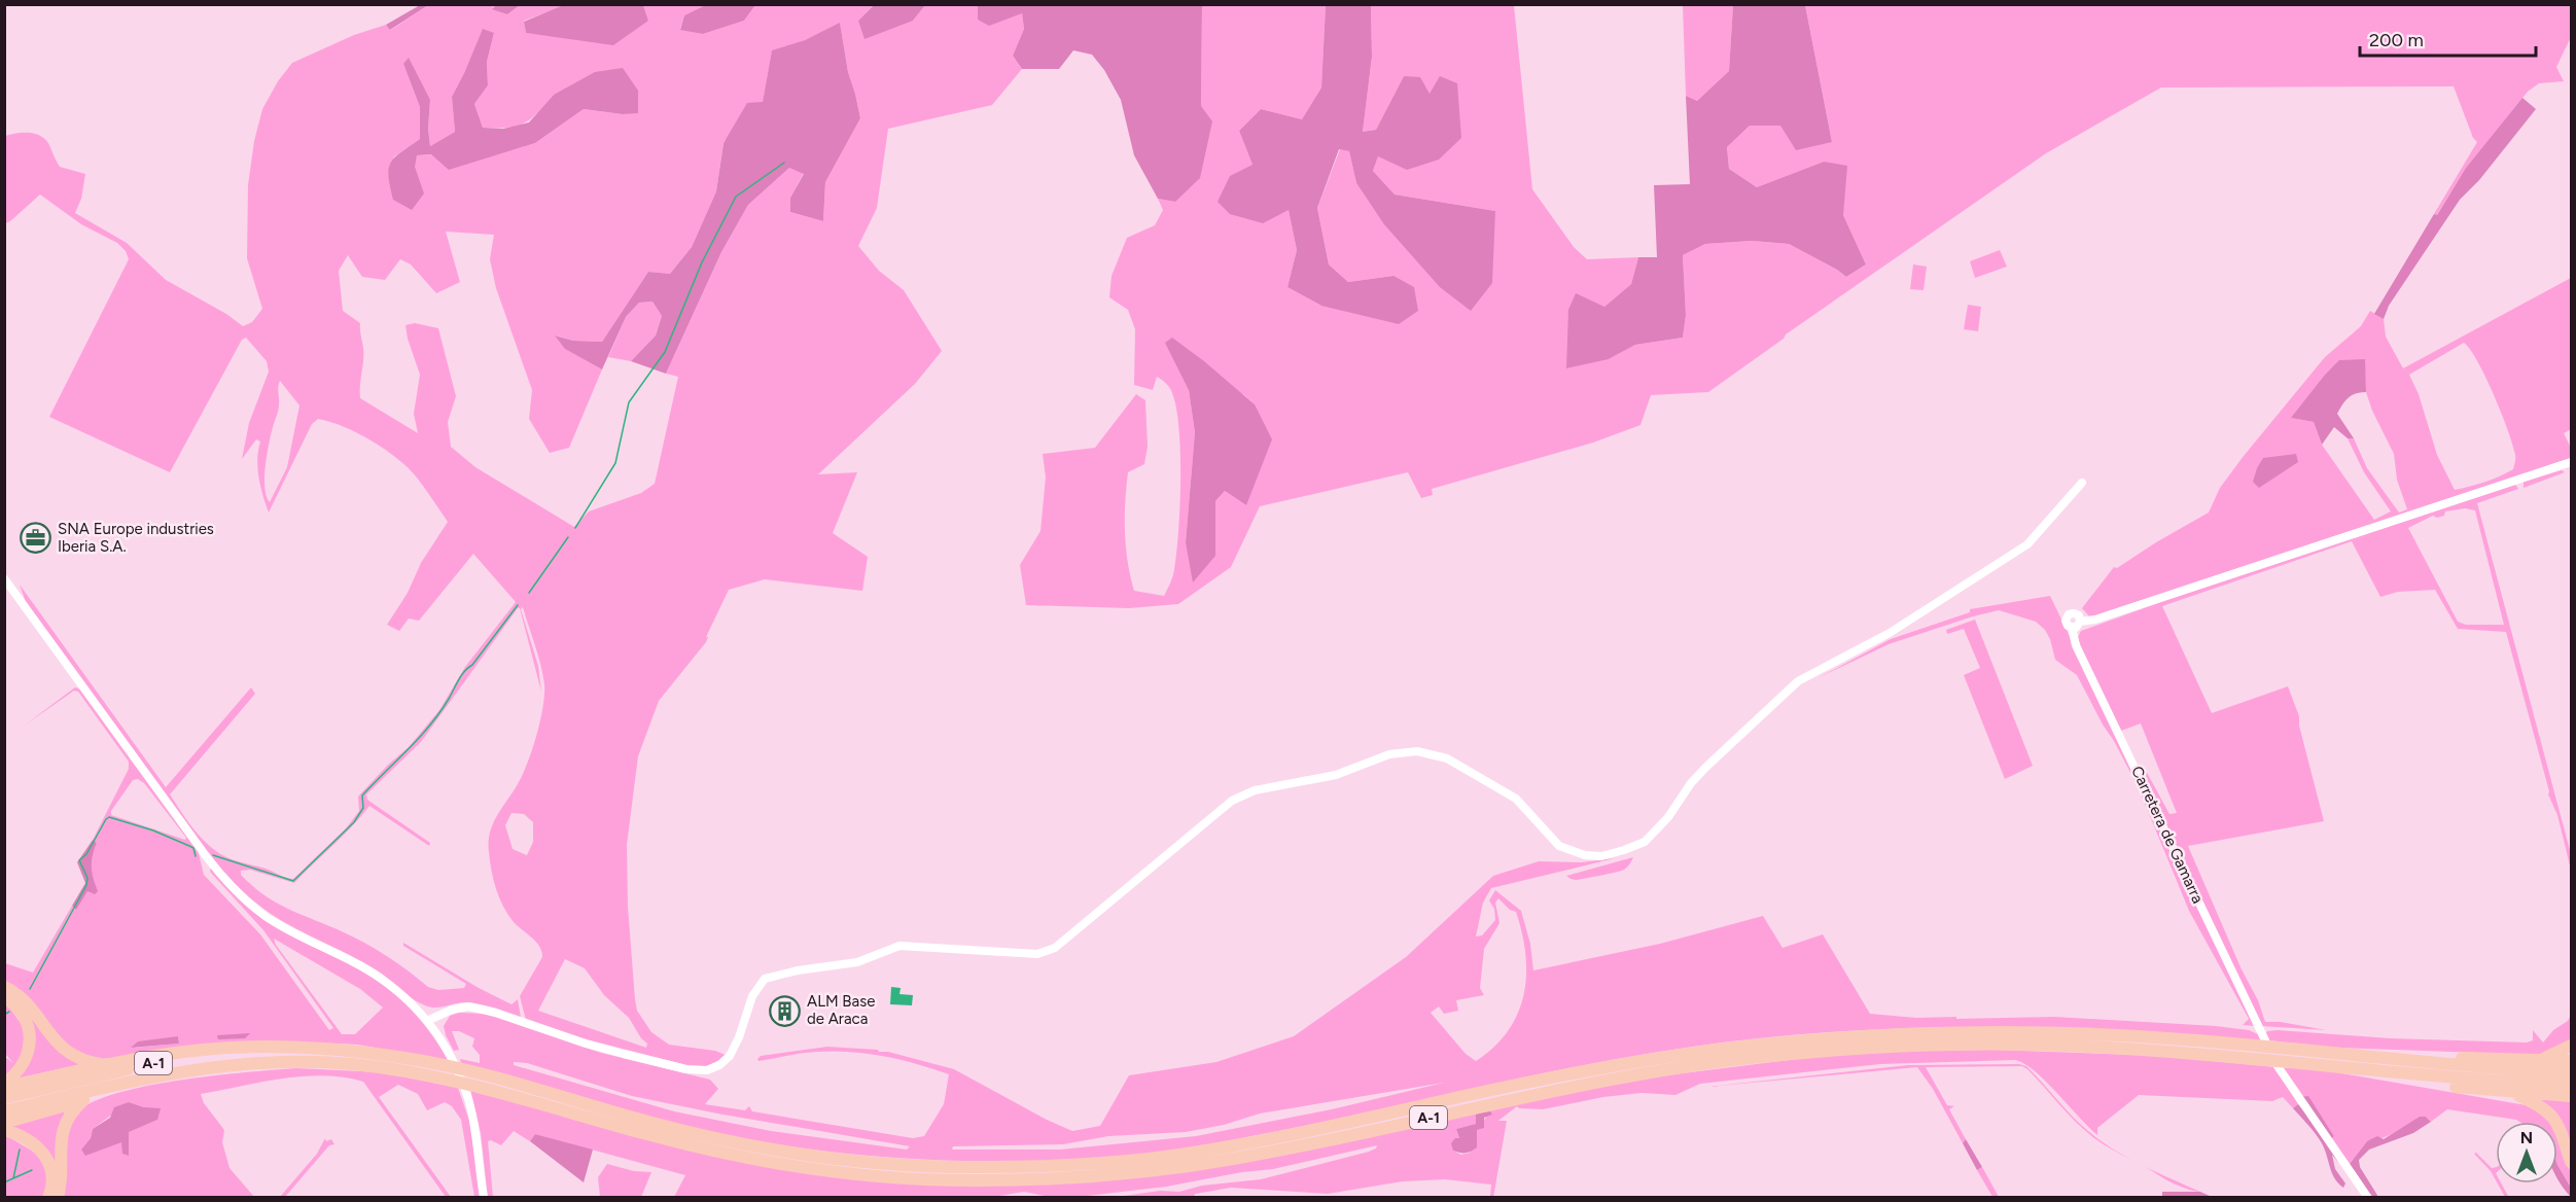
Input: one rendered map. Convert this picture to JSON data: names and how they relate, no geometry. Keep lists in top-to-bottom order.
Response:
{
  "streets": {
    "highway": ["A-1"],
    "street": ["Carretera de Gamarra"]
  },
  "places": {
    "office": ["SNA Europe industries Iberia S.A."],
    "building": ["ALM Base de Araca"]
  },
  "scale_bar": "200 m",
  "north": "top"
}
